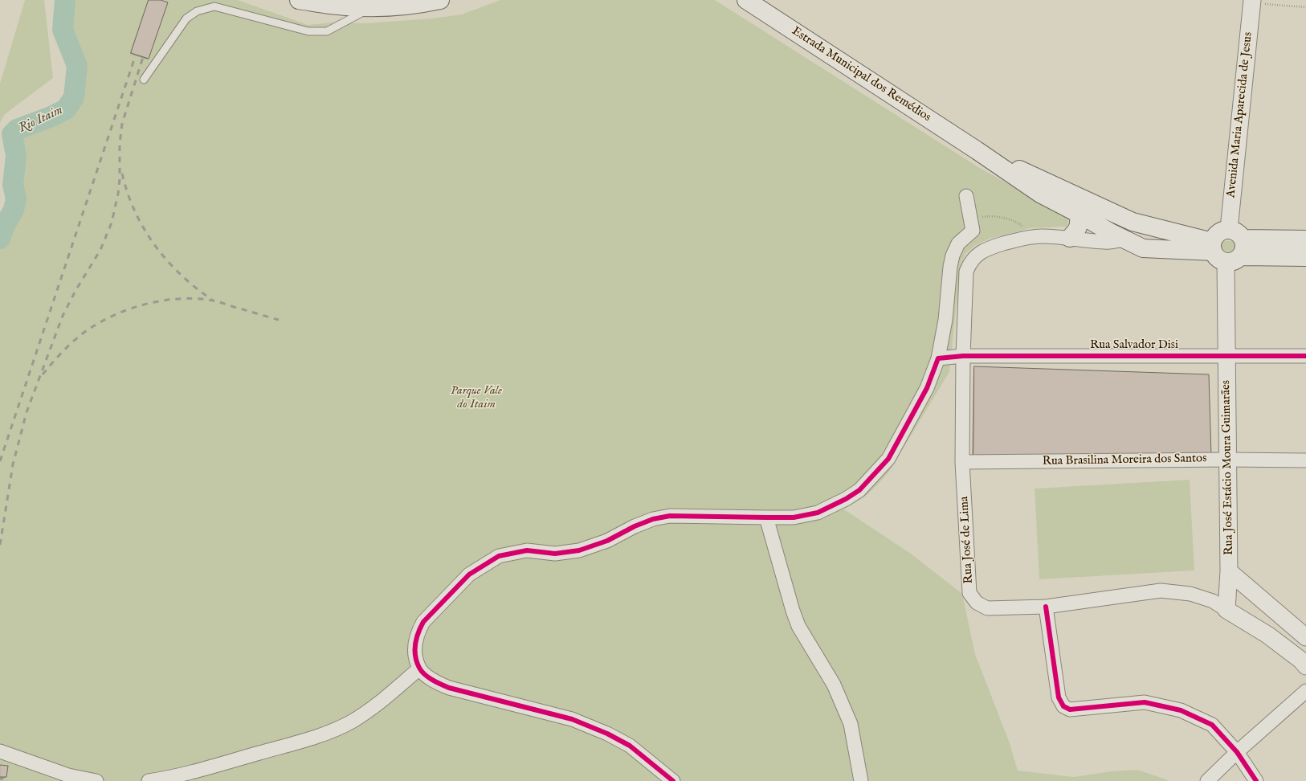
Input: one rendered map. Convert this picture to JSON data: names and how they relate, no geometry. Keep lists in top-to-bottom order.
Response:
{
  "streets": {
    "main road": ["Estrada Municipal dos Remédios"],
    "street": [
      "Avenida Maria Aparecida de Jesus",
      "Rua Salvador Disi",
      "Rua Brasilina Moreira dos Santos",
      "Rua José Estácio Moura Guimarães",
      "Rua José de Lima"
    ]
  },
  "crossings": [
    ["Estrada Municipal dos Remédios", "Rua José Estácio Moura Guimarães"],
    ["Rua Salvador Disi", "Rua José Estácio Moura Guimarães"],
    ["Rua Salvador Disi", "Rua José de Lima"],
    ["Rua Brasilina Moreira dos Santos", "Rua José Estácio Moura Guimarães"],
    ["Rua Brasilina Moreira dos Santos", "Rua José de Lima"]
  ],
  "water": ["Rio Itaim"],
  "parks": ["Parque Vale do Itaim"]
}
